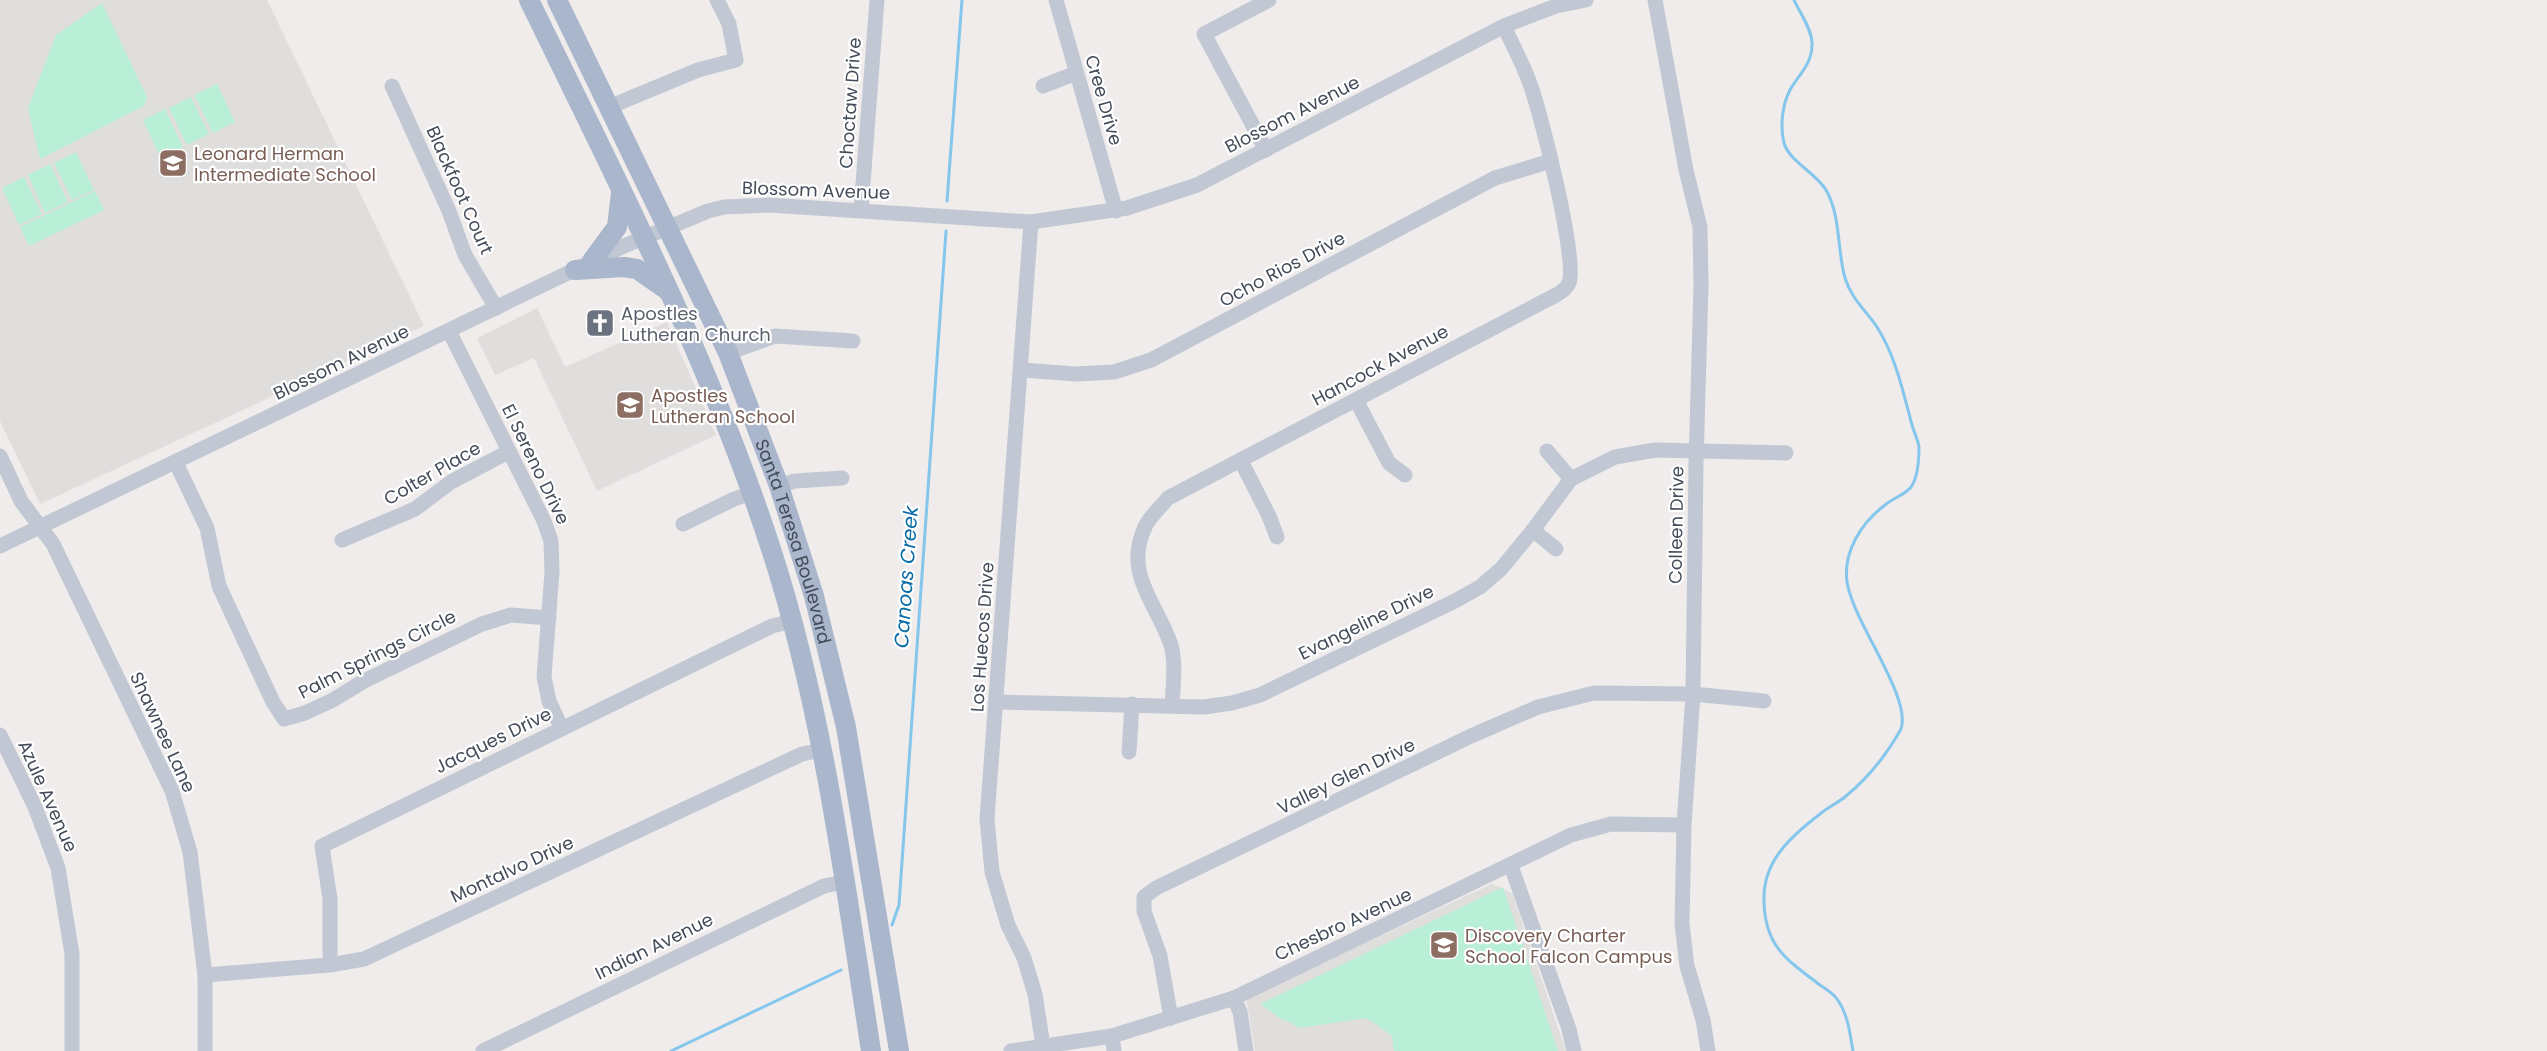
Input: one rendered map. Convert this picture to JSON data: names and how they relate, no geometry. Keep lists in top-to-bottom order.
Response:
{
  "streets": {
    "main road": ["Santa Teresa Boulevard"],
    "street": [
      "Cree Drive",
      "Choctaw Drive",
      "Blossom Avenue",
      "Blackfoot Court",
      "Ocho Rios Drive",
      "Hancock Avenue",
      "El Sereno Drive",
      "Colter Place",
      "Colleen Drive",
      "Evangeline Drive",
      "Los Huecos Drive",
      "Palm Springs Circle",
      "Shawnee Lane",
      "Jacques Drive",
      "Valley Glen Drive",
      "Azule Avenue",
      "Montalvo Drive",
      "Chesbro Avenue",
      "Indian Avenue"
    ]
  },
  "crossings": [
    ["Cree Drive", "Blossom Avenue"],
    ["Choctaw Drive", "Blossom Avenue"],
    ["Blossom Avenue", "Blackfoot Court"],
    ["Blossom Avenue", "Hancock Avenue"],
    ["Blossom Avenue", "El Sereno Drive"],
    ["Blossom Avenue", "Santa Teresa Boulevard"],
    ["Blossom Avenue", "Los Huecos Drive"],
    ["Blossom Avenue", "Palm Springs Circle"],
    ["Blossom Avenue", "Shawnee Lane"],
    ["Ocho Rios Drive", "Hancock Avenue"],
    ["Ocho Rios Drive", "Los Huecos Drive"],
    ["Hancock Avenue", "Evangeline Drive"],
    ["El Sereno Drive", "Colter Place"],
    ["El Sereno Drive", "Palm Springs Circle"],
    ["El Sereno Drive", "Jacques Drive"],
    ["Colleen Drive", "Evangeline Drive"],
    ["Colleen Drive", "Valley Glen Drive"],
    ["Colleen Drive", "Chesbro Avenue"],
    ["Santa Teresa Boulevard", "Jacques Drive"],
    ["Santa Teresa Boulevard", "Montalvo Drive"],
    ["Santa Teresa Boulevard", "Indian Avenue"],
    ["Evangeline Drive", "Los Huecos Drive"],
    ["Los Huecos Drive", "Chesbro Avenue"],
    ["Shawnee Lane", "Montalvo Drive"],
    ["Jacques Drive", "Montalvo Drive"],
    ["Valley Glen Drive", "Chesbro Avenue"]
  ],
  "water": ["Canoas Creek"],
  "places": {
    "school or university": ["Leonard Herman Intermediate School", "Apostles Lutheran School", "Discovery Charter School Falcon Campus"],
    "church": ["Apostles Lutheran Church"]
  }
}
